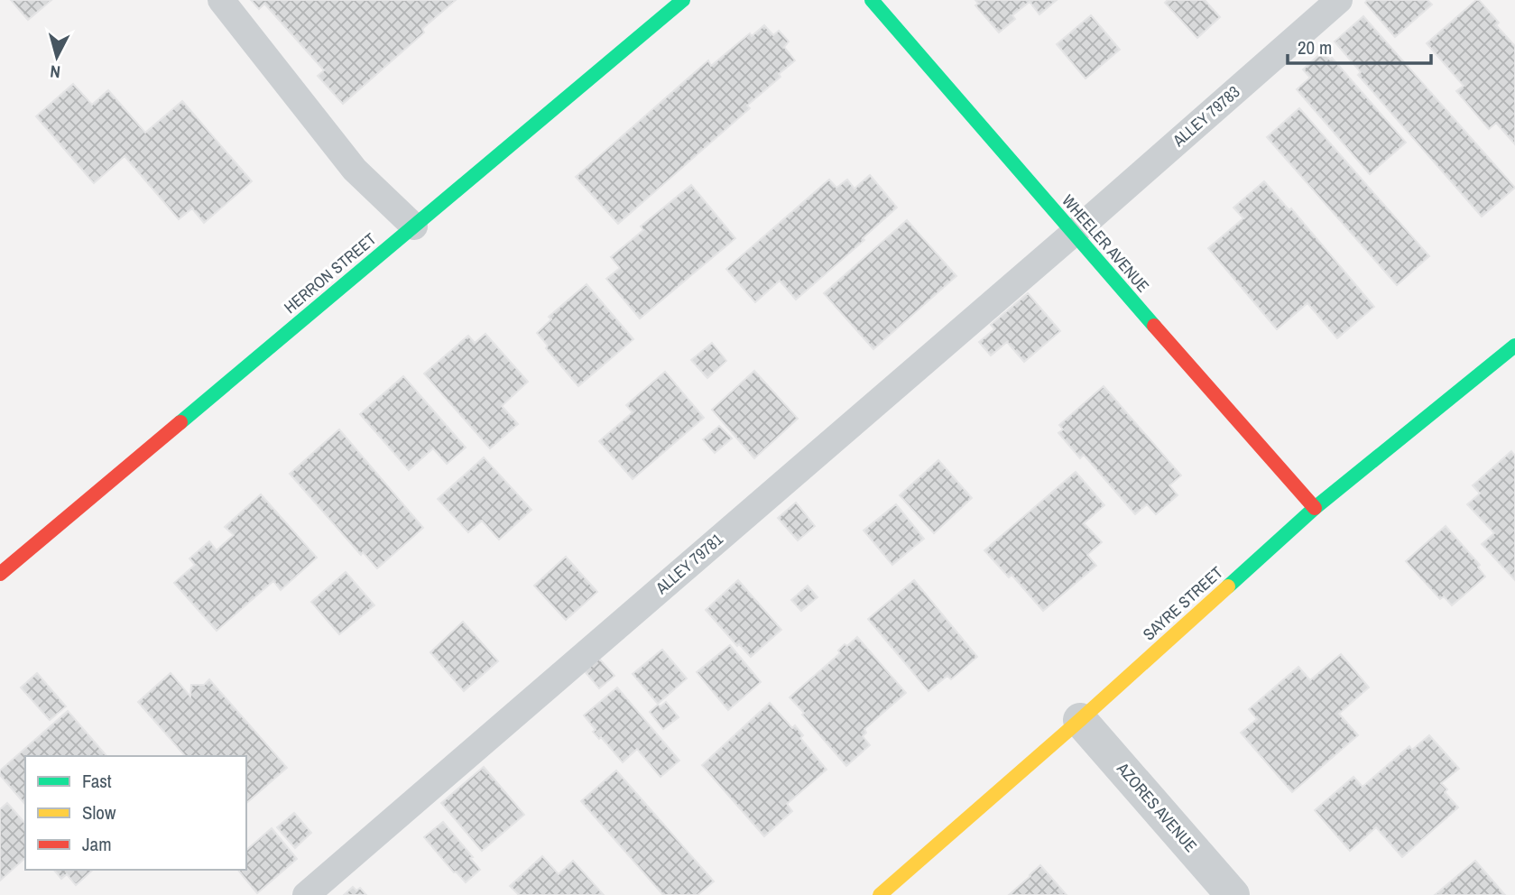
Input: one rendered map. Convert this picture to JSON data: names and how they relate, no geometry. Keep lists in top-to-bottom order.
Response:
{
  "streets": {
    "street": [
      "WHEELER AVENUE",
      "HERRON STREET",
      "SAYRE STREET",
      "AZORES AVENUE"
    ],
    "lane": ["ALLEY 79783", "ALLEY 79781"]
  },
  "crossings": [
    ["ALLEY 79783", "WHEELER AVENUE"],
    ["ALLEY 79783", "ALLEY 79781"],
    ["WHEELER AVENUE", "ALLEY 79781"],
    ["WHEELER AVENUE", "SAYRE STREET"],
    ["SAYRE STREET", "AZORES AVENUE"]
  ],
  "legend": ["Fast", "Slow", "Jam"],
  "scale_bar": "20 m",
  "north": "bottom"
}
